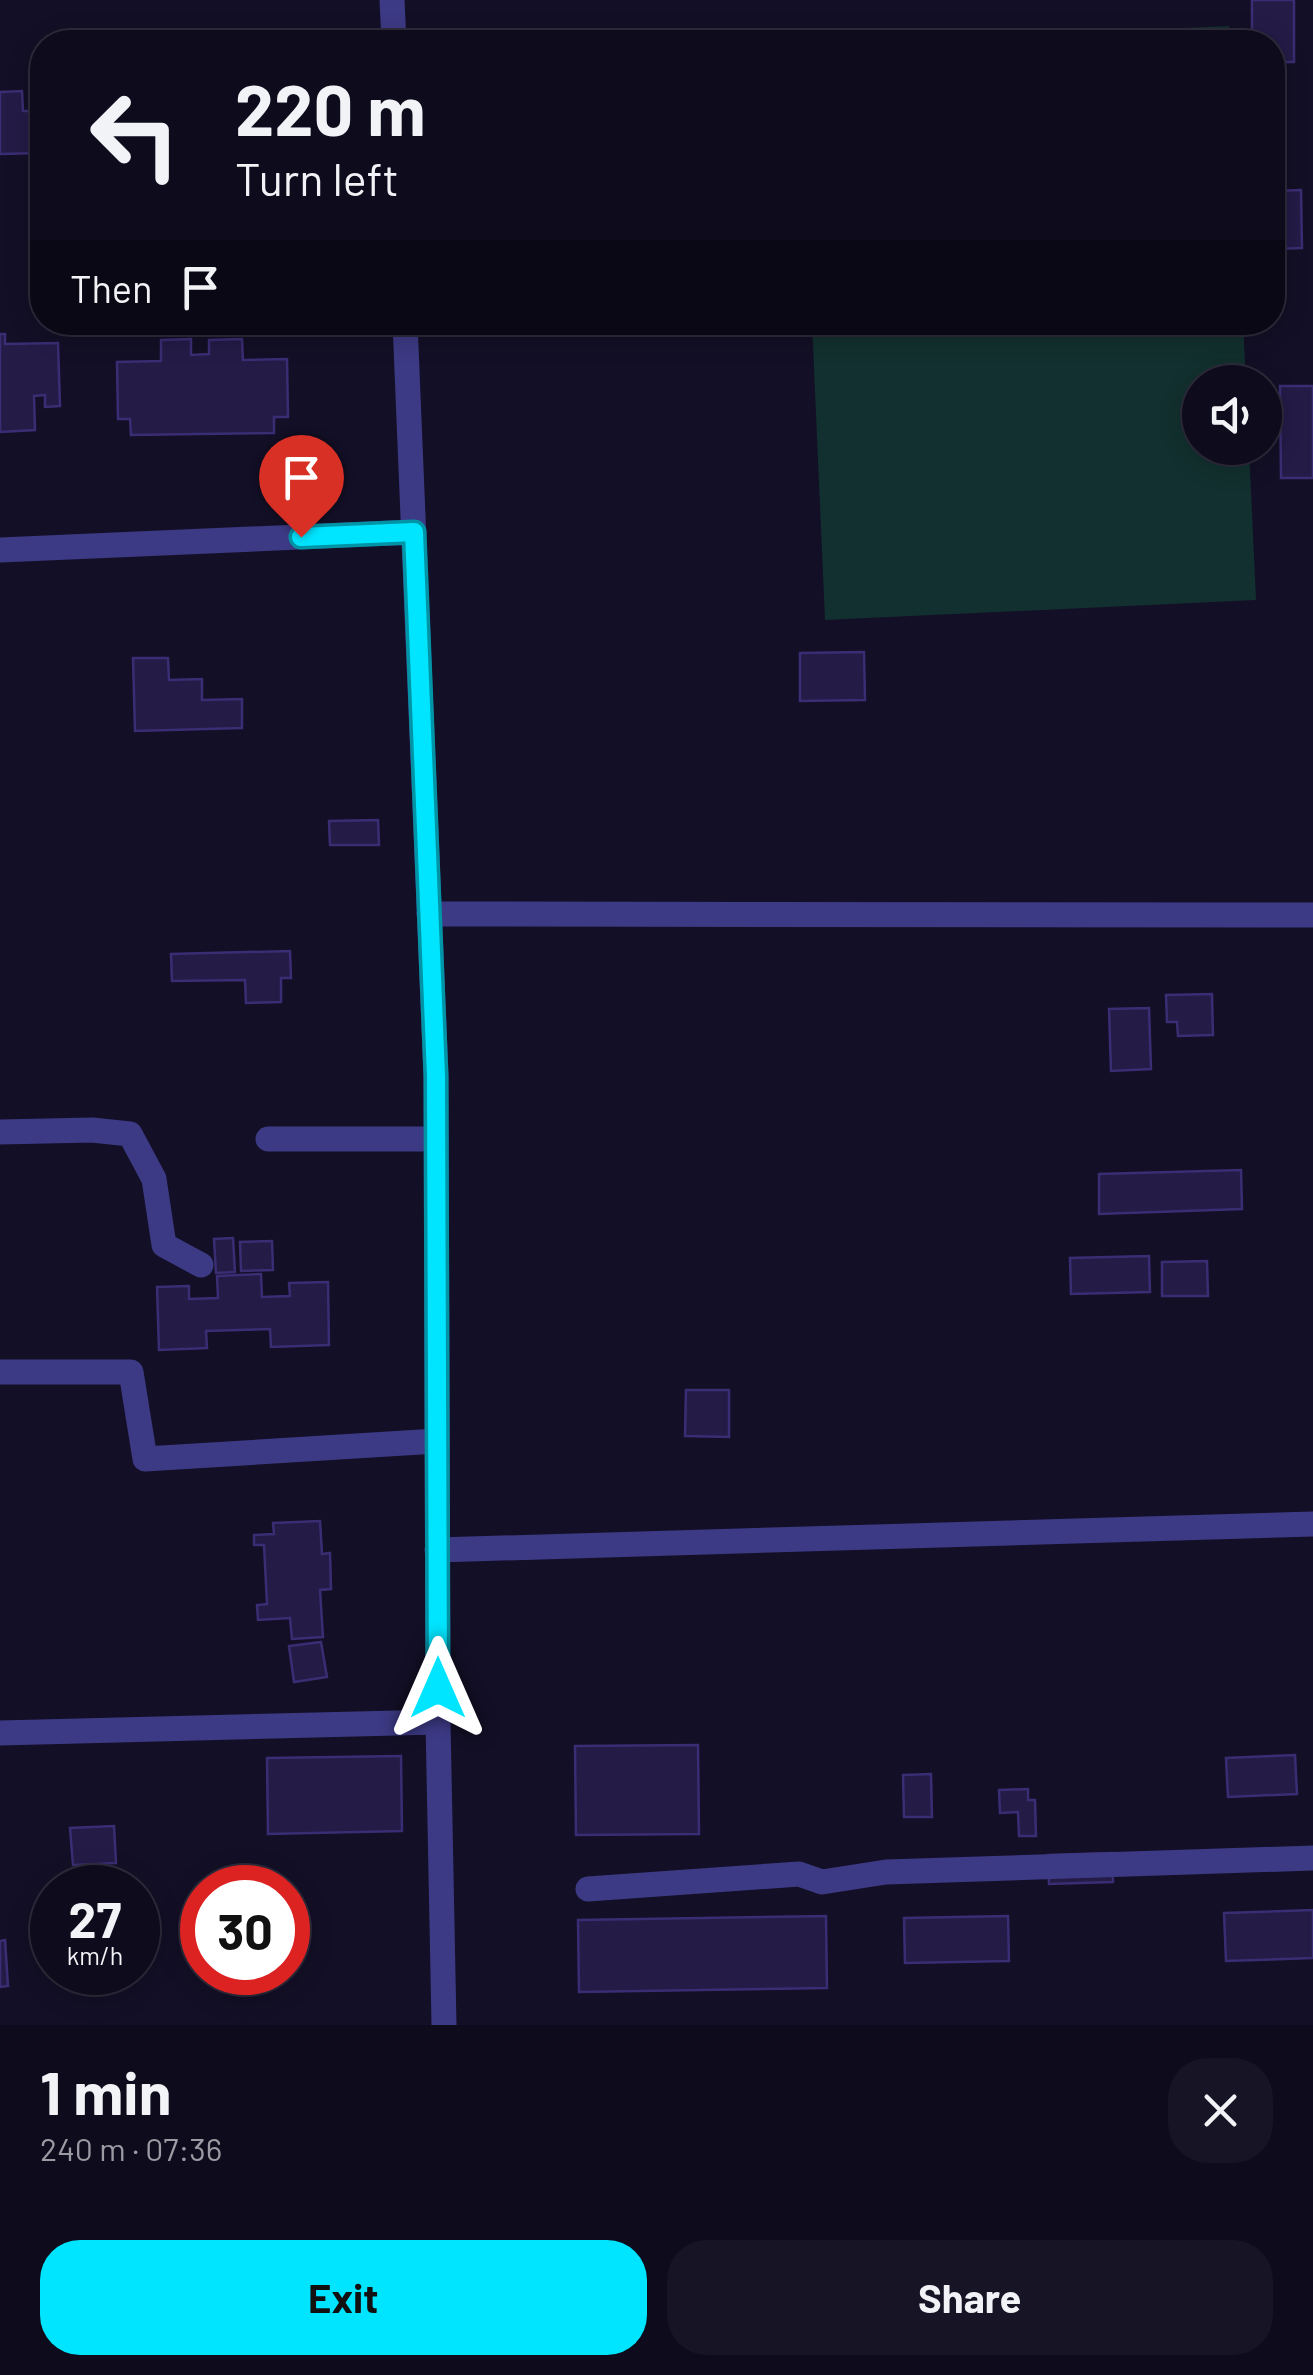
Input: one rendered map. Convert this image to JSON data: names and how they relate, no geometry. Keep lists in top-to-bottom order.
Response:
{
  "page": {
    "turn": ["220 m", "Turn left"],
    "then": "Then",
    "speed": "27 km/h",
    "limit": "30",
    "heading": ["1 min", "240 m · 07:36"],
    "buttons": ["Exit", "Share"]
  }
}
